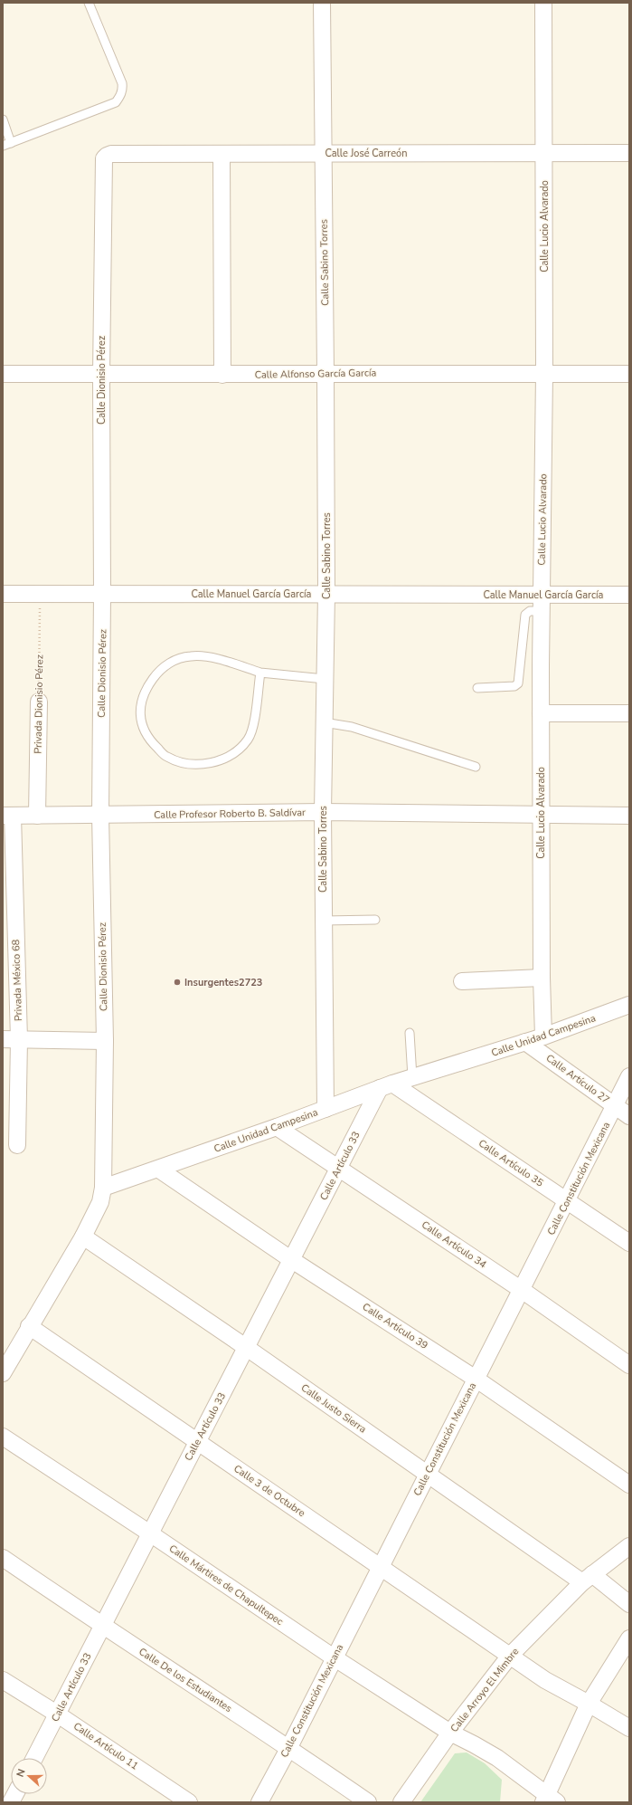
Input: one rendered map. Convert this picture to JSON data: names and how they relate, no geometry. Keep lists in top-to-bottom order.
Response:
{
  "streets": {
    "street": [
      "Calle José Carreón",
      "Calle Lucio Alvarado",
      "Calle Sabino Torres",
      "Calle Alfonso García García",
      "Calle Dionisio Pérez",
      "Calle Manuel García García",
      "Privada Dionisio Pérez",
      "Calle Profesor Roberto B. Saldívar",
      "Privada México 68",
      "Calle Unidad Campesina",
      "Calle Artículo 27",
      "Calle Artículo 35",
      "Calle Artículo 33",
      "Calle Constitución Mexicana",
      "Calle Artículo 34",
      "Calle Artículo 39",
      "Calle Justo Sierra",
      "Calle 3 de Octubre",
      "Calle Mártires de Chapultepec",
      "Calle De los Estudiantes",
      "Calle Arroyo El Mimbre",
      "Calle Artículo 11"
    ]
  },
  "crossings": [
    ["Calle José Carreón", "Calle Lucio Alvarado"],
    ["Calle José Carreón", "Calle Sabino Torres"],
    ["Calle José Carreón", "Calle Dionisio Pérez"],
    ["Calle Lucio Alvarado", "Calle Alfonso García García"],
    ["Calle Lucio Alvarado", "Calle Manuel García García"],
    ["Calle Lucio Alvarado", "Calle Profesor Roberto B. Saldívar"],
    ["Calle Lucio Alvarado", "Calle Unidad Campesina"],
    ["Calle Sabino Torres", "Calle Alfonso García García"],
    ["Calle Sabino Torres", "Calle Manuel García García"],
    ["Calle Sabino Torres", "Calle Profesor Roberto B. Saldívar"],
    ["Calle Sabino Torres", "Calle Unidad Campesina"],
    ["Calle Alfonso García García", "Calle Dionisio Pérez"],
    ["Calle Dionisio Pérez", "Calle Manuel García García"],
    ["Calle Dionisio Pérez", "Calle Profesor Roberto B. Saldívar"],
    ["Calle Dionisio Pérez", "Calle Unidad Campesina"],
    ["Calle Manuel García García", "Privada Dionisio Pérez"],
    ["Privada Dionisio Pérez", "Calle Profesor Roberto B. Saldívar"],
    ["Calle Profesor Roberto B. Saldívar", "Privada México 68"],
    ["Calle Unidad Campesina", "Calle Artículo 27"],
    ["Calle Unidad Campesina", "Calle Artículo 35"],
    ["Calle Unidad Campesina", "Calle Artículo 33"],
    ["Calle Unidad Campesina", "Calle Artículo 34"],
    ["Calle Unidad Campesina", "Calle Artículo 39"],
    ["Calle Artículo 27", "Calle Constitución Mexicana"],
    ["Calle Artículo 35", "Calle Artículo 33"],
    ["Calle Artículo 35", "Calle Constitución Mexicana"],
    ["Calle Artículo 33", "Calle Artículo 34"],
    ["Calle Artículo 33", "Calle Artículo 39"],
    ["Calle Artículo 33", "Calle Justo Sierra"],
    ["Calle Artículo 33", "Calle 3 de Octubre"],
    ["Calle Artículo 33", "Calle Mártires de Chapultepec"],
    ["Calle Artículo 33", "Calle De los Estudiantes"],
    ["Calle Artículo 33", "Calle Artículo 11"],
    ["Calle Constitución Mexicana", "Calle Artículo 34"],
    ["Calle Constitución Mexicana", "Calle Artículo 39"],
    ["Calle Constitución Mexicana", "Calle Justo Sierra"],
    ["Calle Constitución Mexicana", "Calle 3 de Octubre"],
    ["Calle Constitución Mexicana", "Calle Mártires de Chapultepec"],
    ["Calle Constitución Mexicana", "Calle De los Estudiantes"],
    ["Calle Justo Sierra", "Calle Arroyo El Mimbre"],
    ["Calle 3 de Octubre", "Calle Arroyo El Mimbre"],
    ["Calle Mártires de Chapultepec", "Calle Arroyo El Mimbre"]
  ],
  "places": ["Insurgentes2723"],
  "north": "left"
}
